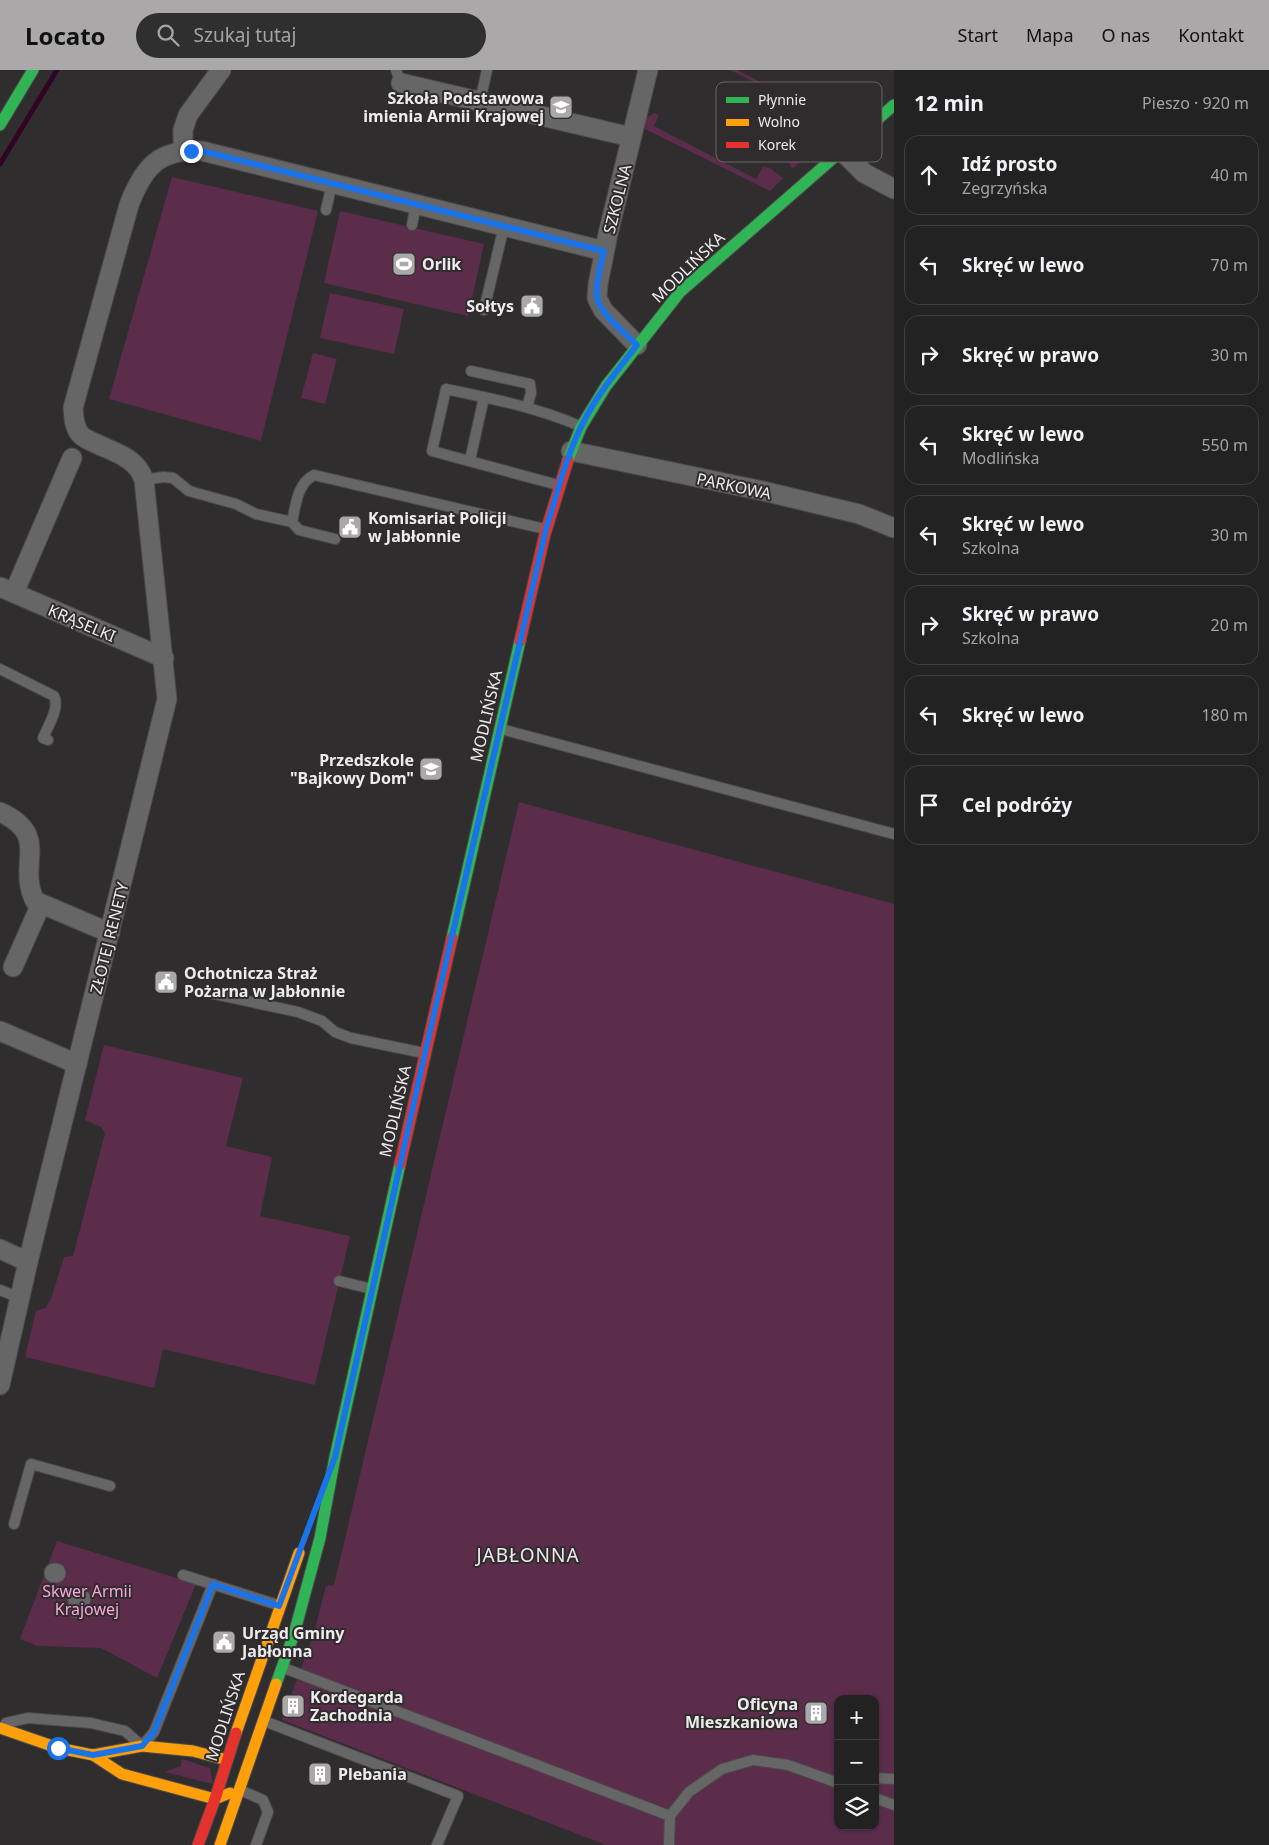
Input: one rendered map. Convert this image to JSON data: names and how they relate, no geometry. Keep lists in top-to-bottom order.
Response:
{
  "streets": {
    "main road": ["MODLIŃSKA"],
    "street": [
      "SZKOLNA",
      "PARKOWA",
      "KRĄSELKI",
      "ZŁOTEJ RENETY"
    ]
  },
  "crossings": [
    ["SZKOLNA", "MODLIŃSKA"],
    ["MODLIŃSKA", "PARKOWA"],
    ["KRĄSELKI", "ZŁOTEJ RENETY"]
  ],
  "districts": ["JABŁONNA"],
  "parks": ["Skwer Armii Krajowej"],
  "places": {
    "school or university": ["Szkoła Podstawowa imienia Armii Krajowej", "Przedszkole \"Bajkowy Dom\""],
    "sports": ["Orlik"],
    "public building": [
      "Sołtys",
      "Komisariat Policji w Jabłonnie",
      "Ochotnicza Straż Pożarna w Jabłonnie",
      "Urząd Gminy Jabłonna"
    ],
    "building": ["Kordegarda Zachodnia", "Oficyna Mieszkaniowa", "Plebania"]
  },
  "legend": ["Płynnie", "Wolno", "Korek"],
  "page": {
    "header": "Locato",
    "search": "Szukaj tutaj",
    "nav": [
      "Start",
      "Mapa",
      "O nas",
      "Kontakt"
    ],
    "heading": ["12 min", "Pieszo · 920 m"],
    "list": [
      ["Idź prosto", "Zegrzyńska", "40 m"],
      ["Skręć w lewo", "70 m"],
      ["Skręć w prawo", "30 m"],
      ["Skręć w lewo", "Modlińska", "550 m"],
      ["Skręć w lewo", "Szkolna", "30 m"],
      ["Skręć w prawo", "Szkolna", "20 m"],
      ["Skręć w lewo", "180 m"],
      "Cel podróży"
    ],
    "map_buttons": ["+", "−"]
  }
}
